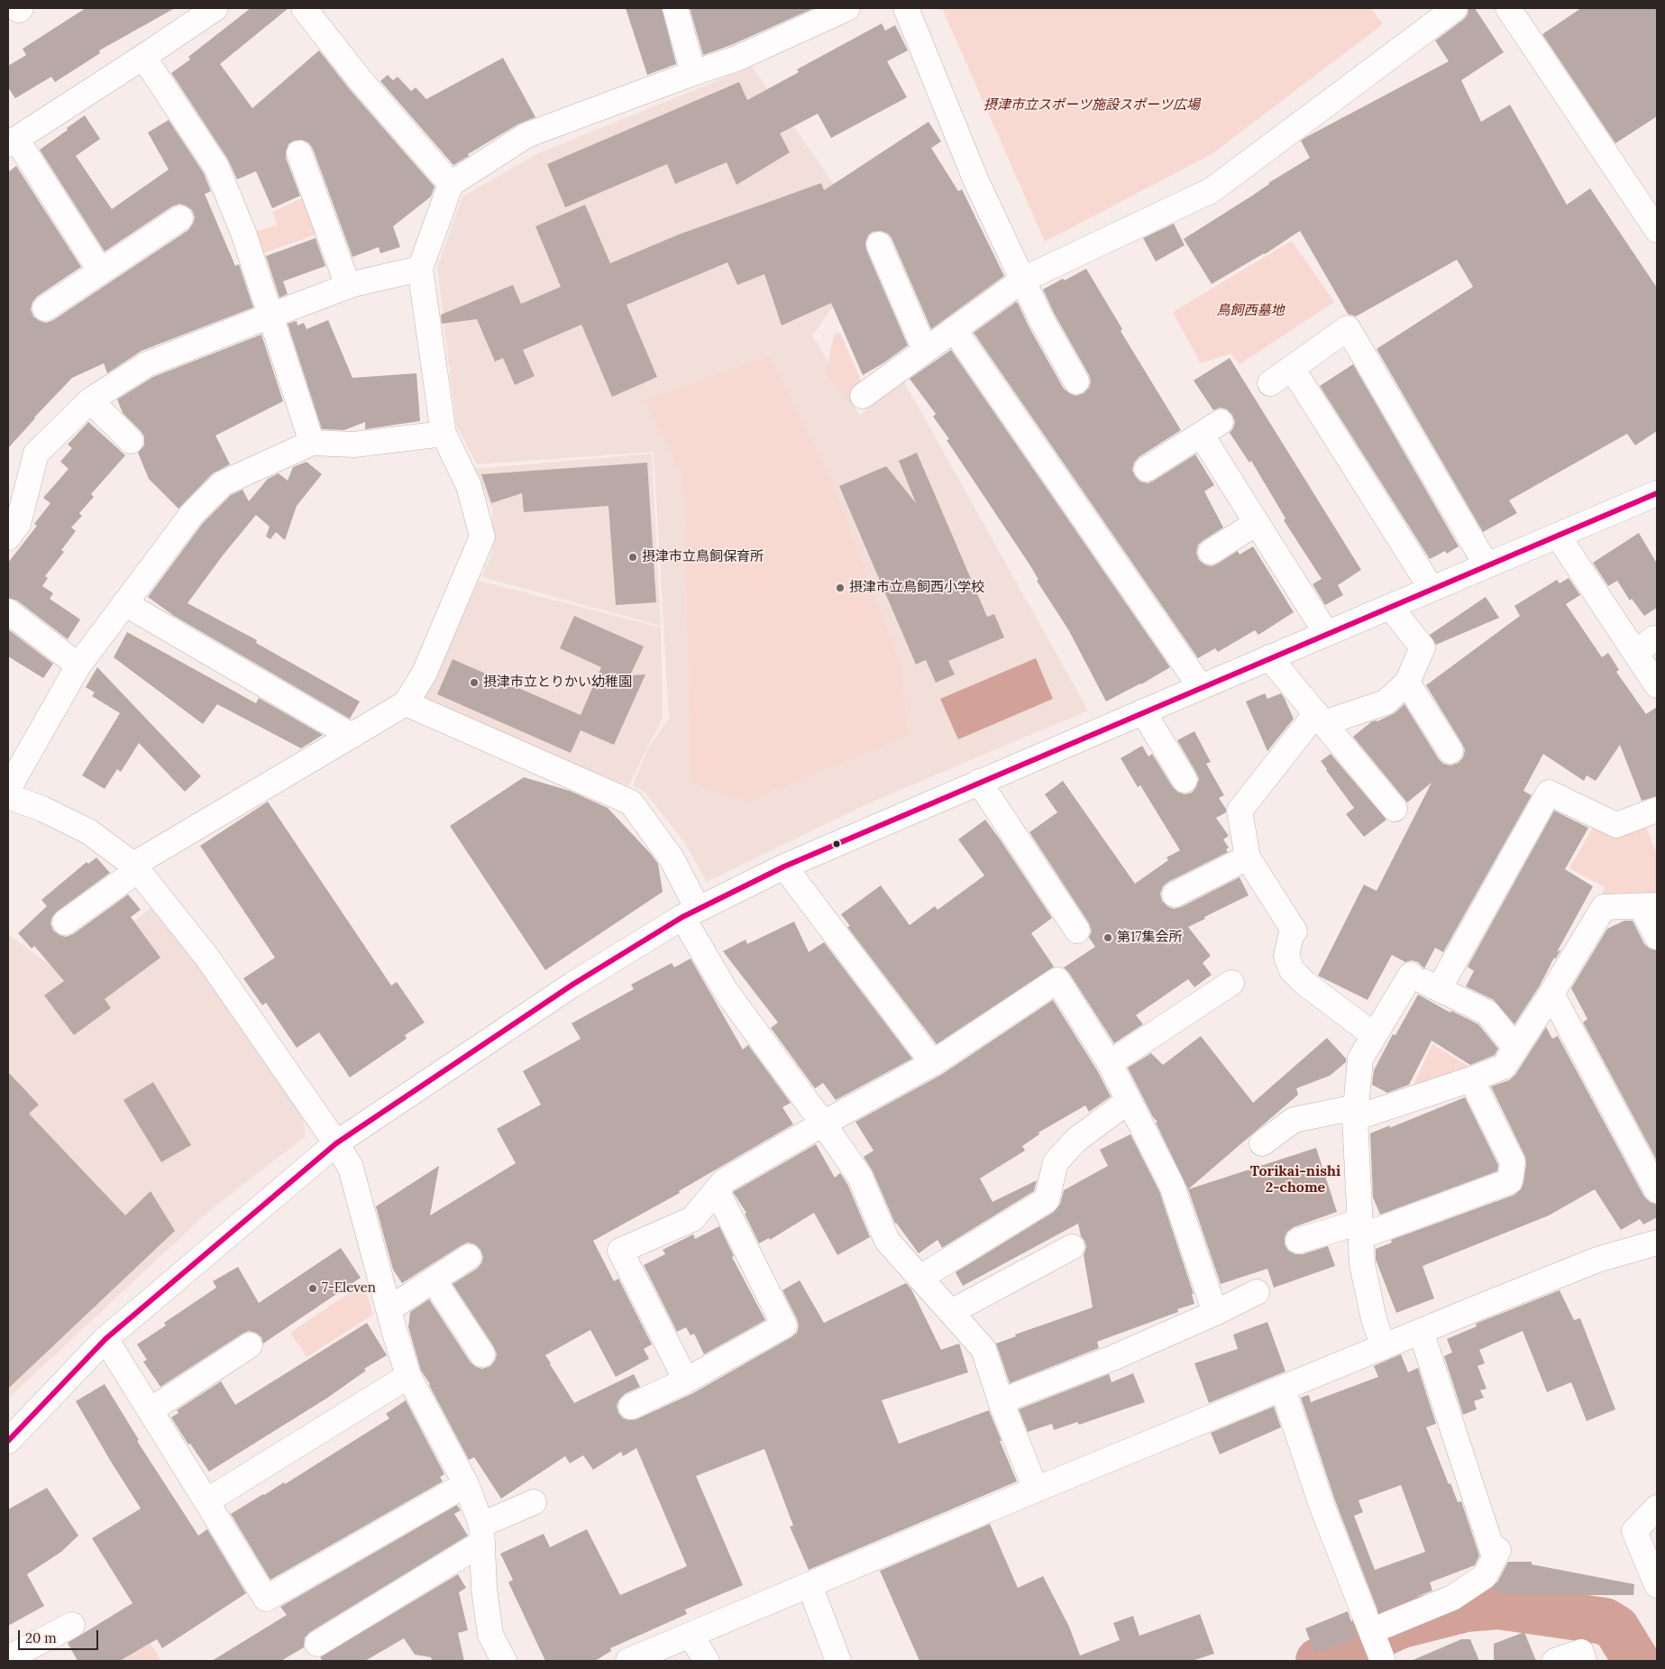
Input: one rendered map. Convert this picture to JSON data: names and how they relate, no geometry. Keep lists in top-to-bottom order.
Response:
{
  "districts": ["Torikai-nishi 2-chome"],
  "parks": ["摂津市立スポーツ施設スポーツ広場", "鳥飼西墓地"],
  "places": [
    "摂津市立鳥飼保育所",
    "摂津市立鳥飼西小学校",
    "摂津市立とりかい幼稚園",
    "第17集会所",
    "7-Eleven"
  ],
  "scale_bar": "20 m"
}
